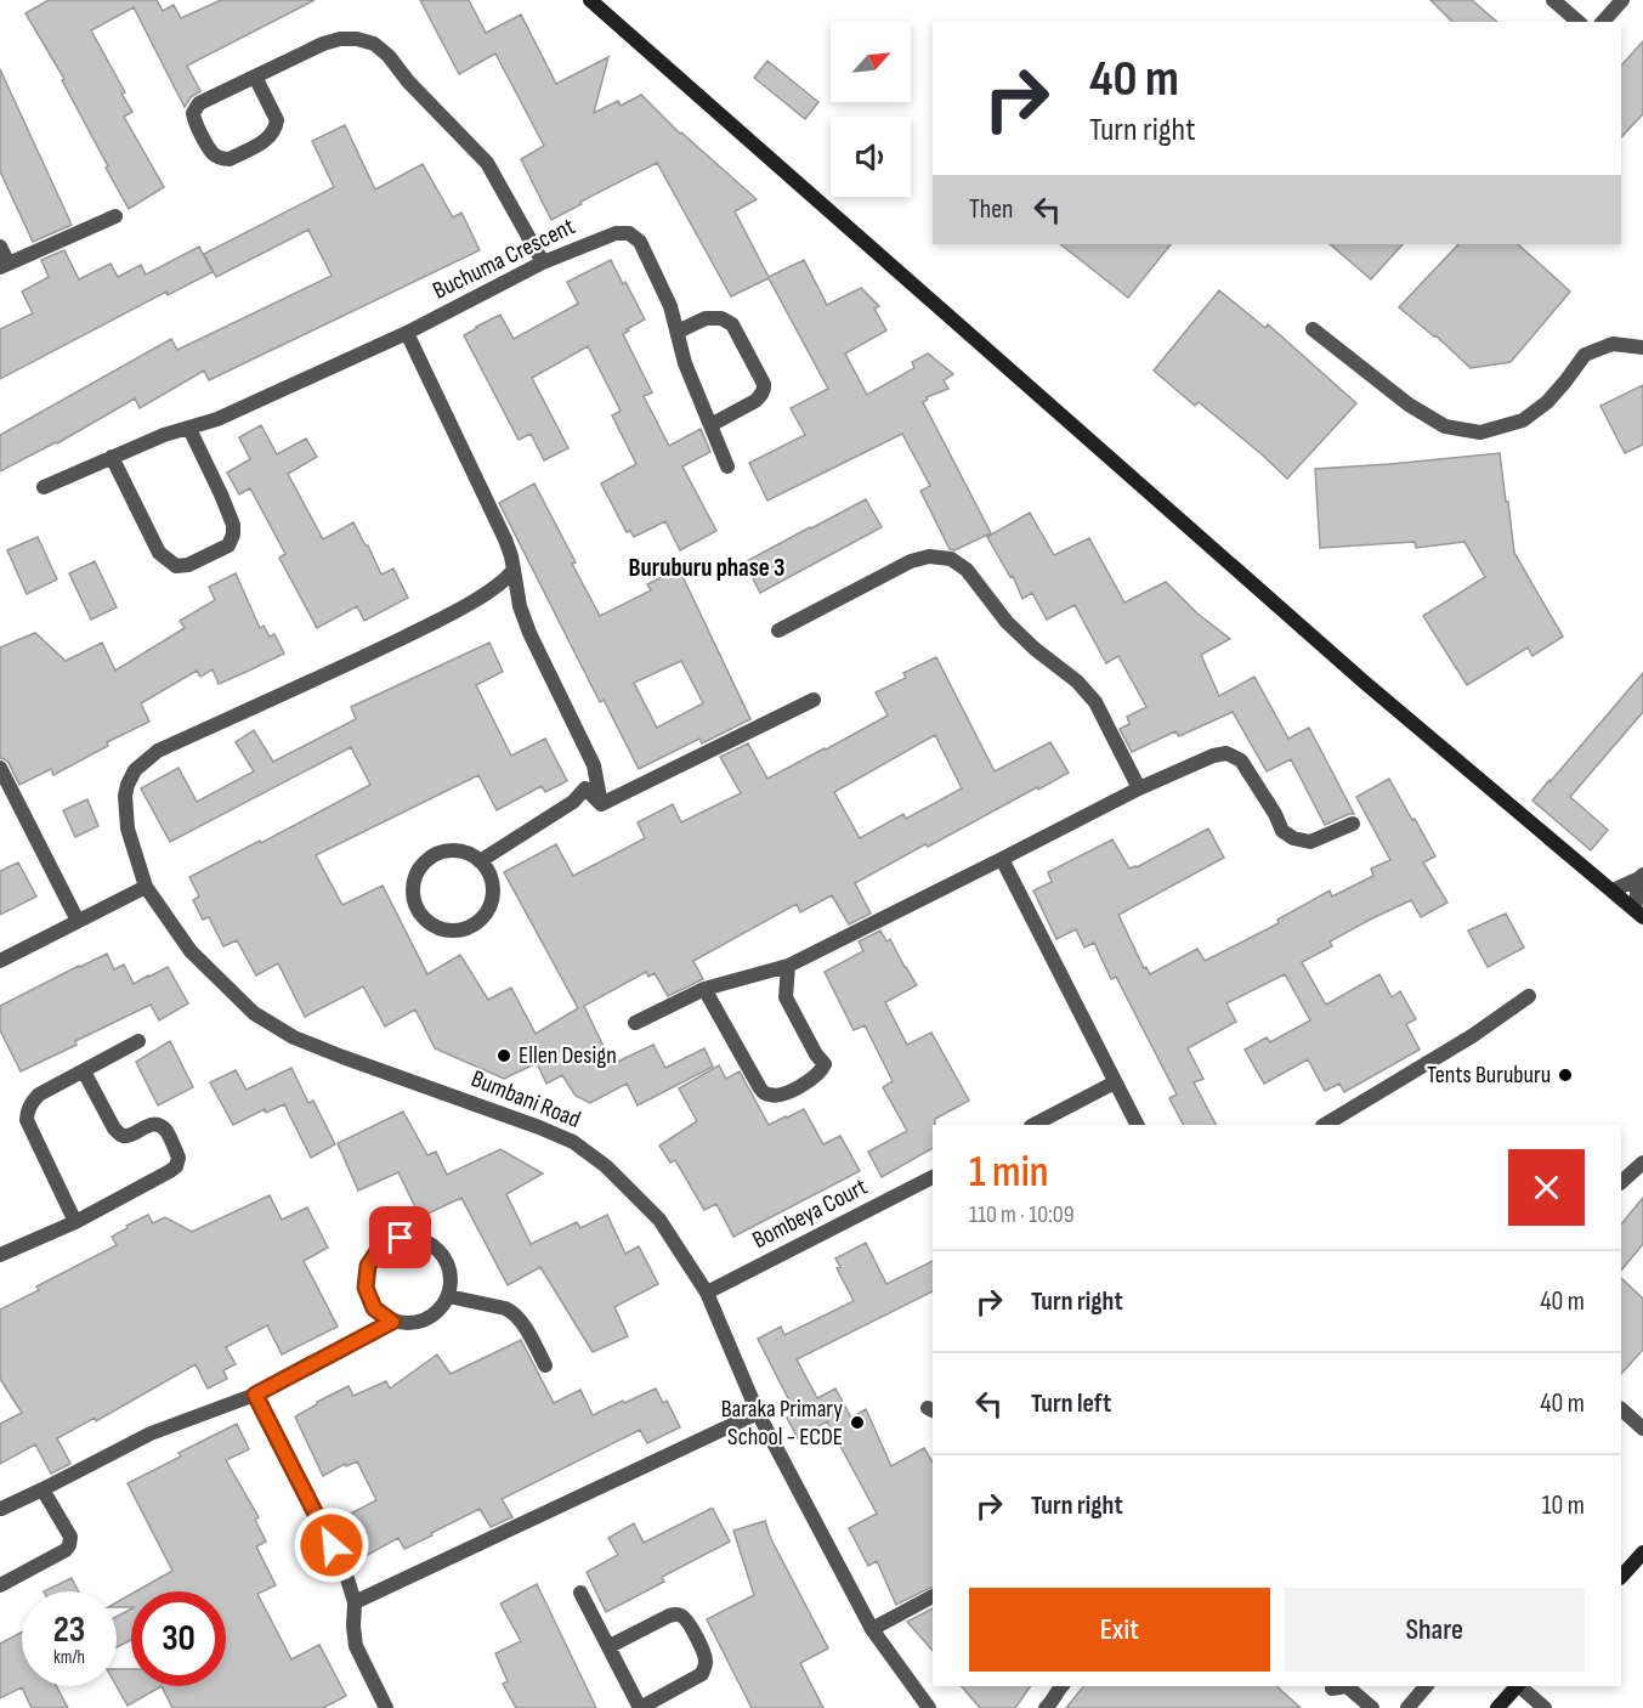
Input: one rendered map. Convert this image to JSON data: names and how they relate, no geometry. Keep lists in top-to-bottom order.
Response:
{
  "streets": {
    "street": ["Buchuma Crescent", "Bumbani Road", "Bombeya Court"]
  },
  "crossings": [
    ["Bumbani Road", "Bombeya Court"]
  ],
  "districts": ["Buruburu phase 3"],
  "places": ["Ellen Design", "Tents Buruburu", "Baraka Primary School - ECDE"],
  "north": "top right",
  "page": {
    "turn": ["40 m", "Turn right"],
    "then": "Then",
    "heading": ["1 min", "110 m · 10:09"],
    "list": [
      {
        "name": "Turn right",
        "value": "40 m"
      },
      {
        "name": "Turn left",
        "value": "40 m"
      },
      {
        "name": "Turn right",
        "value": "10 m"
      }
    ],
    "buttons": ["Exit", "Share"],
    "speed": "23 km/h",
    "limit": "30"
  }
}
